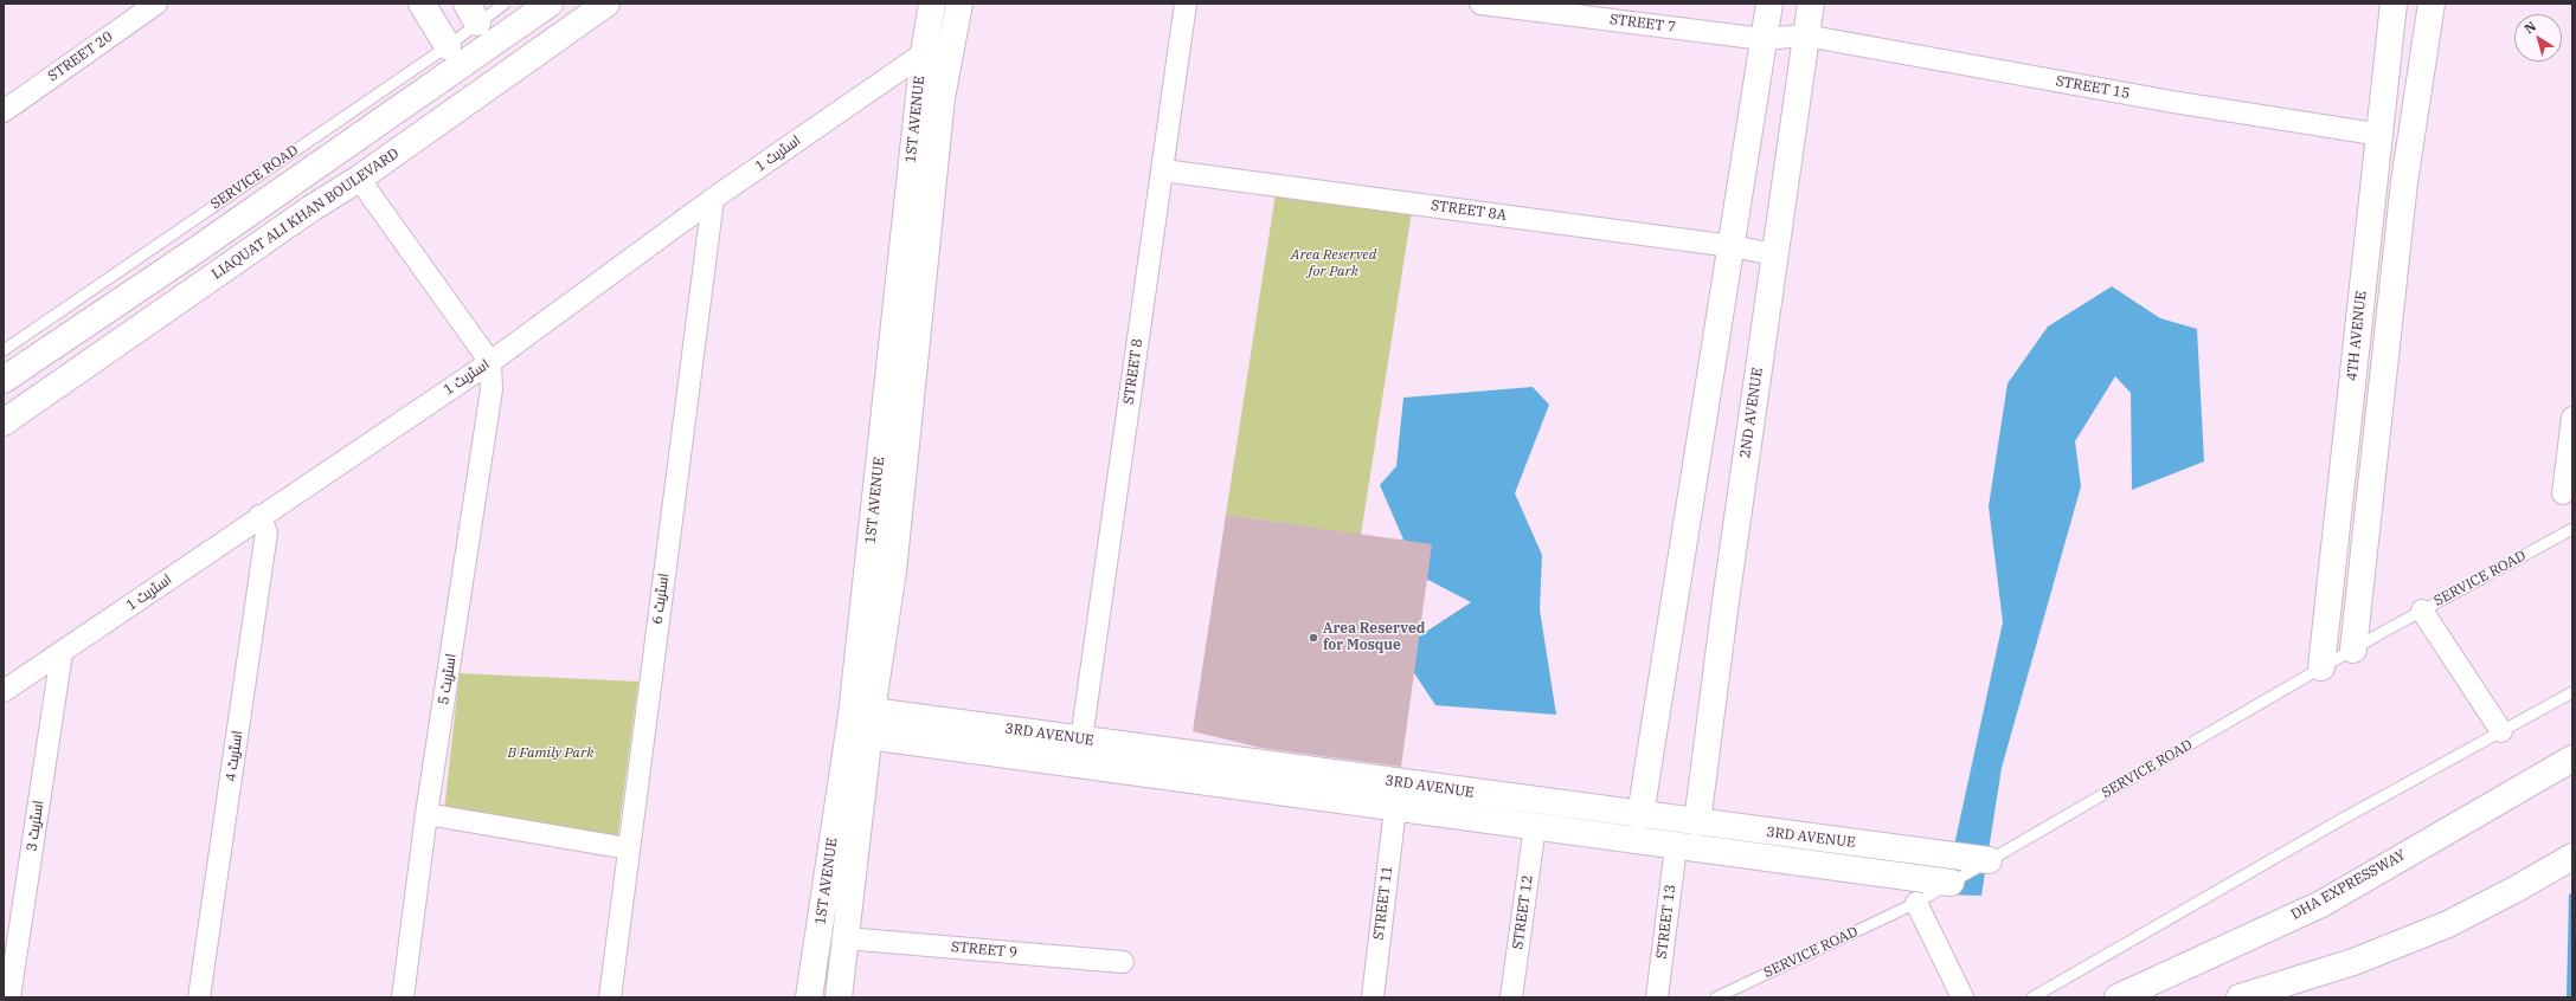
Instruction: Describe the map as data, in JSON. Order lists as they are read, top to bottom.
{
  "streets": {
    "main road": [
      "1ST AVENUE",
      "LIAQUAT ALI KHAN BOULEVARD",
      "4TH AVENUE",
      "2ND AVENUE",
      "3RD AVENUE",
      "DHA EXPRESSWAY"
    ],
    "street": [
      "STREET 7",
      "STREET 20",
      "STREET 15",
      "اسٹریٹ 1",
      "STREET 8A",
      "STREET 8",
      "اسٹریٹ 6",
      "اسٹریٹ 5",
      "اسٹریٹ 4",
      "اسٹریٹ 3",
      "STREET 11",
      "STREET 12",
      "STREET 13",
      "STREET 9"
    ],
    "lane": ["SERVICE ROAD"]
  },
  "crossings": [
    ["STREET 7", "STREET 15"],
    ["STREET 7", "2ND AVENUE"],
    ["STREET 15", "4TH AVENUE"],
    ["STREET 15", "2ND AVENUE"],
    ["1ST AVENUE", "اسٹریٹ 1"],
    ["اسٹریٹ 1", "اسٹریٹ 6"],
    ["اسٹریٹ 1", "اسٹریٹ 5"],
    ["اسٹریٹ 1", "اسٹریٹ 4"],
    ["اسٹریٹ 1", "اسٹریٹ 3"],
    ["SERVICE ROAD", "4TH AVENUE"],
    ["SERVICE ROAD", "3RD AVENUE"],
    ["STREET 8A", "STREET 8"],
    ["STREET 8A", "2ND AVENUE"],
    ["STREET 8", "3RD AVENUE"],
    ["2ND AVENUE", "3RD AVENUE"],
    ["3RD AVENUE", "STREET 11"],
    ["3RD AVENUE", "STREET 12"],
    ["3RD AVENUE", "STREET 13"]
  ],
  "parks": ["Area Reserved for Park", "B Family Park"],
  "places": ["Area Reserved for Mosque"],
  "north": "top left"
}
